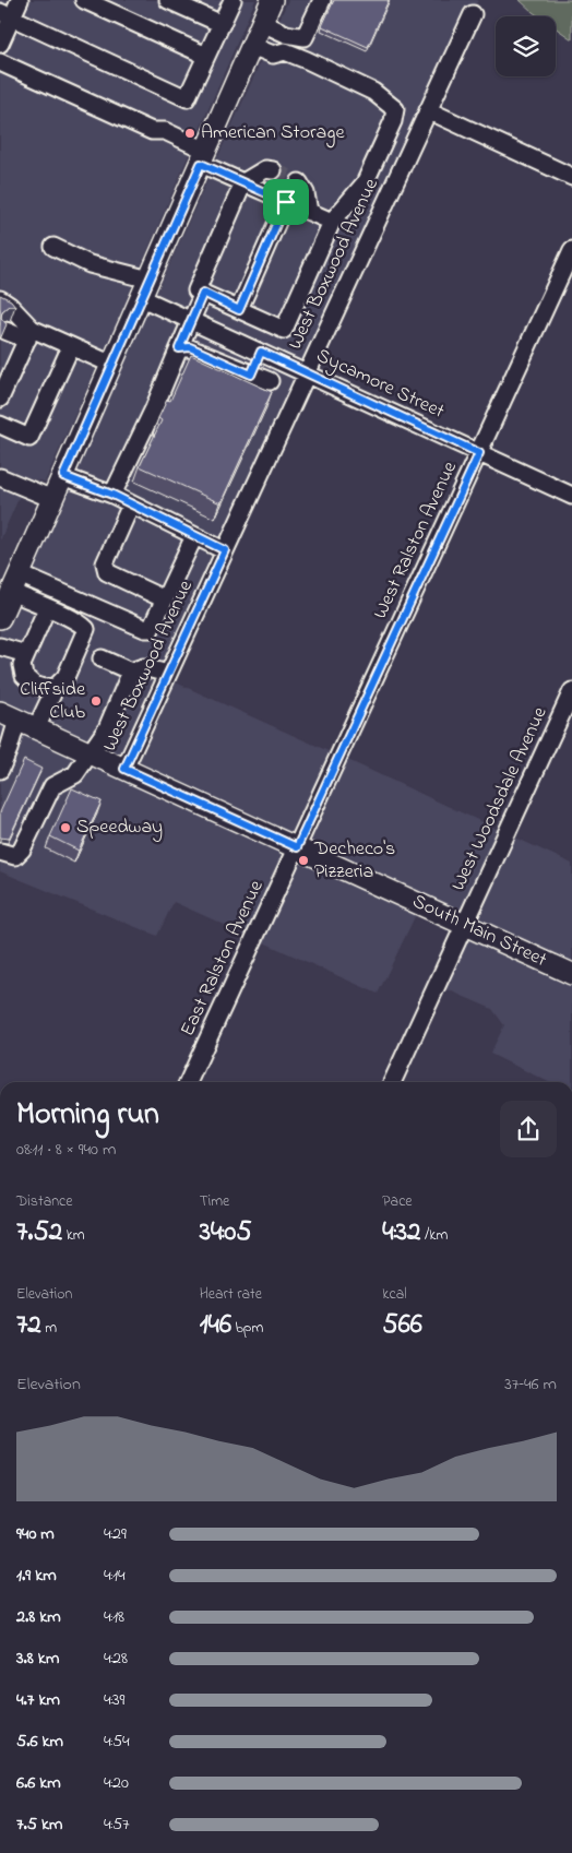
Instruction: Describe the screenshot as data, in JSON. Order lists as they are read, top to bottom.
{
  "streets": {
    "main road": ["South Main Street"],
    "street": [
      "West Boxwood Avenue",
      "Sycamore Street",
      "West Ralston Avenue",
      "West Woodsdale Avenue",
      "East Ralston Avenue"
    ]
  },
  "crossings": [
    ["West Boxwood Avenue", "Sycamore Street"],
    ["West Boxwood Avenue", "South Main Street"],
    ["Sycamore Street", "West Ralston Avenue"],
    ["West Ralston Avenue", "South Main Street"],
    ["West Ralston Avenue", "East Ralston Avenue"],
    ["West Woodsdale Avenue", "South Main Street"],
    ["South Main Street", "East Ralston Avenue"]
  ],
  "places": [
    "American Storage",
    "Cliffside Club",
    "Speedway",
    "Decheco's Pizzeria"
  ],
  "page": {
    "heading": ["Morning run", "08:11 · 8 × 940 m"],
    "stats": [
      ["Distance", "7.52 km"],
      ["Time", "34:05"],
      ["Pace", "4:32 /km"],
      ["Elevation", "72 m"],
      ["Heart rate", "146 bpm"],
      ["kcal", "566"]
    ],
    "chart": ["Elevation", "37–46 m"],
    "list": [
      {
        "name": "940 m",
        "note": "4:29"
      },
      {
        "name": "1.9 km",
        "note": "4:14"
      },
      {
        "name": "2.8 km",
        "note": "4:18"
      },
      {
        "name": "3.8 km",
        "note": "4:28"
      },
      {
        "name": "4.7 km",
        "note": "4:39"
      },
      {
        "name": "5.6 km",
        "note": "4:54"
      },
      {
        "name": "6.6 km",
        "note": "4:20"
      },
      {
        "name": "7.5 km",
        "note": "4:57"
      }
    ]
  }
}
